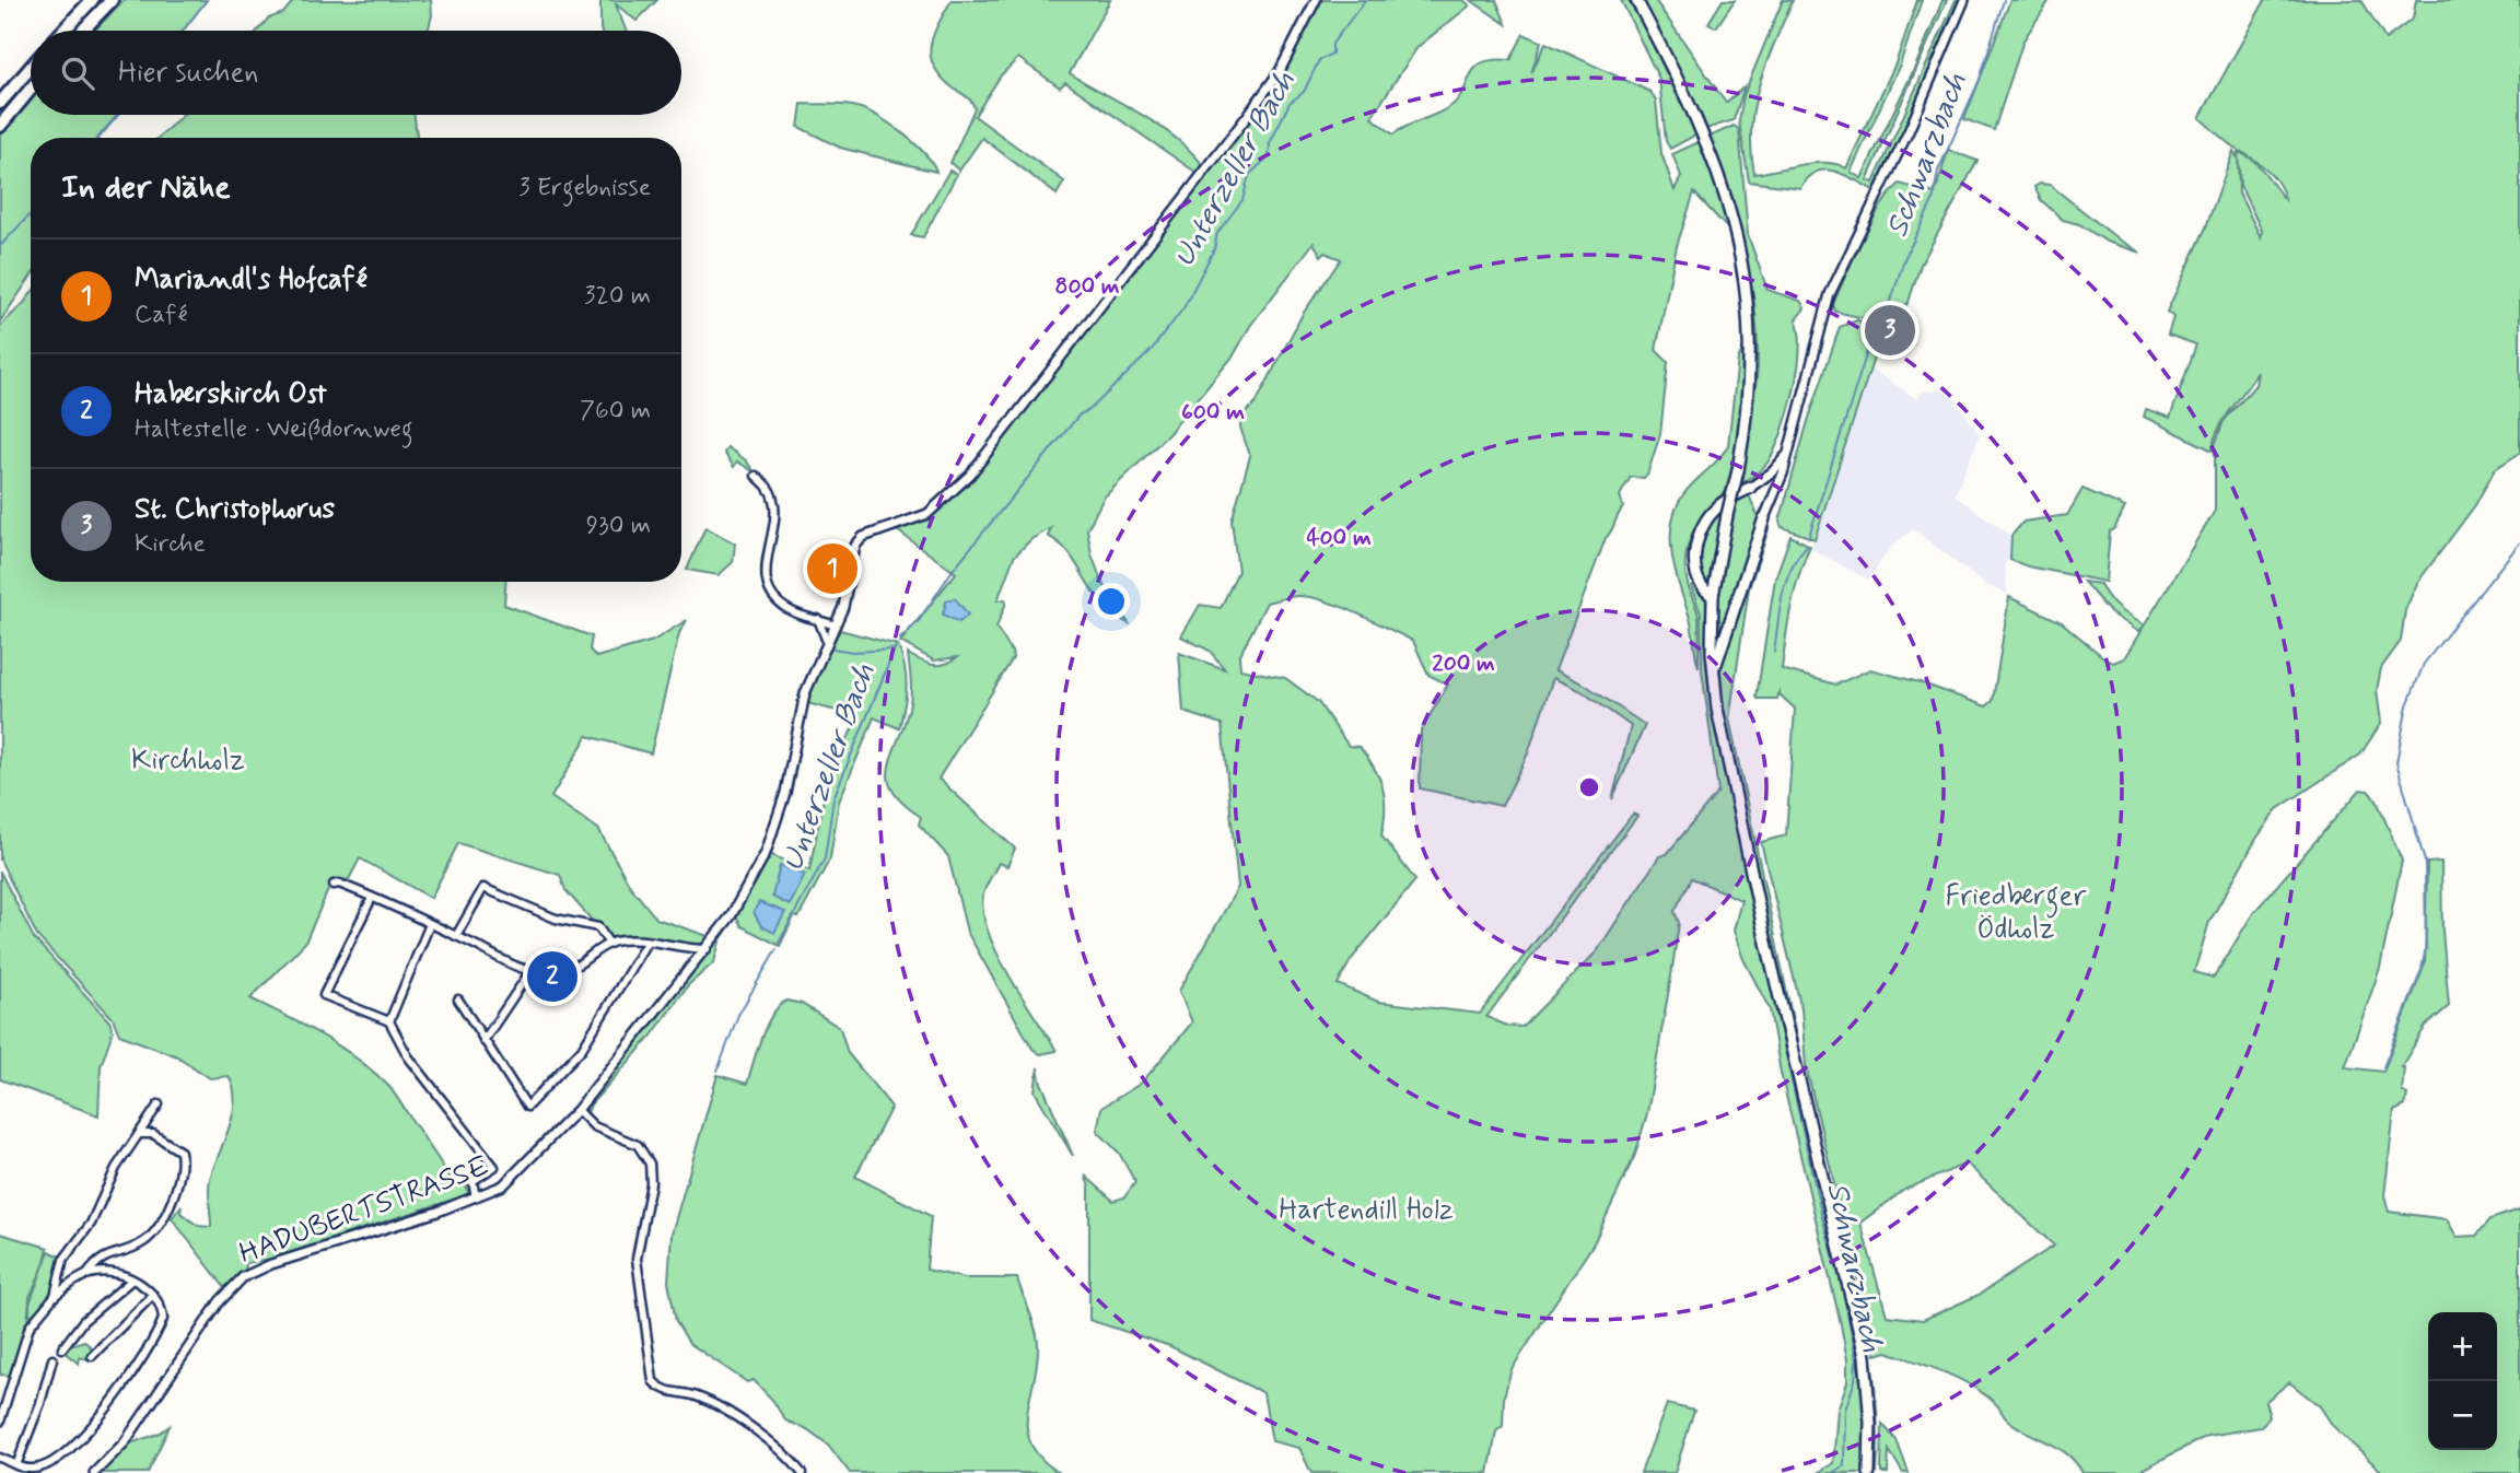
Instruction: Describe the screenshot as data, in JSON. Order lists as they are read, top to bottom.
{
  "streets": {
    "street": ["HADUBERTSTRASSE"]
  },
  "water": ["Schwarzbach", "Unterzeller Bach"],
  "parks": ["Kirchholz", "Friedberger Ödholz", "Hartendill Holz"],
  "page": {
    "search": "Hier suchen",
    "heading": ["In der Nähe", "3 Ergebnisse"],
    "list": [
      {
        "mark": "1",
        "name": "Mariandl's Hofcafé",
        "note": "Café",
        "value": "320 m"
      },
      {
        "mark": "2",
        "name": "Haberskirch Ost",
        "note": "Haltestelle · Weißdornweg",
        "value": "760 m"
      },
      {
        "mark": "3",
        "name": "St. Christophorus",
        "note": "Kirche",
        "value": "930 m"
      }
    ],
    "pins": ["3", "1", "2"],
    "map_buttons": ["+", "−"]
  },
  "rings": [
    "800 m",
    "600 m",
    "400 m",
    "200 m"
  ]
}
